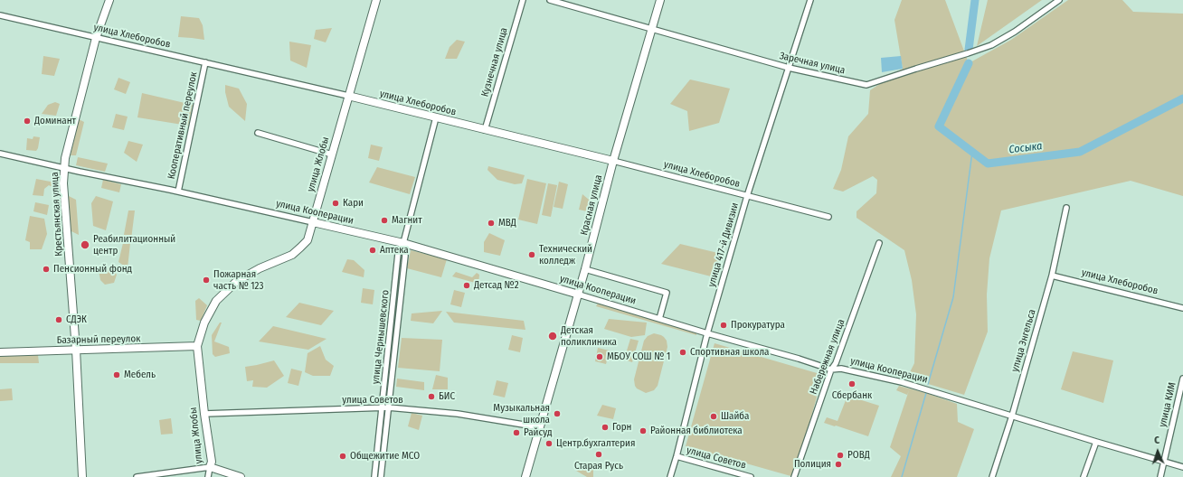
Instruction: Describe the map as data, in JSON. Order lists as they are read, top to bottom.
{
  "streets": {
    "street": [
      "улица Хлеборобов",
      "Кузнечная улица",
      "Заречная улица",
      "Кооперативный переулок",
      "улица Жлобы",
      "Красная улица",
      "улица Кооперации",
      "Крестьянская улица",
      "улица 417-й Дивизии",
      "улица Чернышевского",
      "Базарный переулок",
      "улица Энгельса",
      "Набережная улица",
      "улица Советов",
      "улица КИМ"
    ]
  },
  "crossings": [
    ["улица Хлеборобов", "Кузнечная улица"],
    ["улица Хлеборобов", "Кооперативный переулок"],
    ["улица Хлеборобов", "улица Жлобы"],
    ["улица Хлеборобов", "Красная улица"],
    ["улица Хлеборобов", "Крестьянская улица"],
    ["улица Хлеборобов", "улица 417-й Дивизии"],
    ["улица Хлеборобов", "улица Чернышевского"],
    ["улица Хлеборобов", "улица Энгельса"],
    ["Заречная улица", "Красная улица"],
    ["Заречная улица", "улица 417-й Дивизии"],
    ["Кооперативный переулок", "улица Кооперации"],
    ["улица Жлобы", "улица Кооперации"],
    ["улица Жлобы", "Базарный переулок"],
    ["улица Жлобы", "улица Советов"],
    ["Красная улица", "улица Кооперации"],
    ["Красная улица", "улица Советов"],
    ["улица Кооперации", "Крестьянская улица"],
    ["улица Кооперации", "улица 417-й Дивизии"],
    ["улица Кооперации", "улица Чернышевского"],
    ["улица Кооперации", "улица Энгельса"],
    ["улица Кооперации", "Набережная улица"],
    ["улица Кооперации", "улица КИМ"],
    ["Крестьянская улица", "Базарный переулок"],
    ["улица 417-й Дивизии", "улица Советов"],
    ["улица Чернышевского", "улица Советов"]
  ],
  "water": ["Сосыка"],
  "places": [
    "Доминант",
    "Кари",
    "Магнит",
    "МВД",
    "Реабилитационный центр",
    "Аптека",
    "Технический колледж",
    "Пенсионный фонд",
    "Пожарная часть № 123",
    "Детсад №2",
    "СДЭК",
    "Прокуратура",
    "Детская поликлиника",
    "Спортивная школа",
    "МБОУ СОШ № 1",
    "Мебель",
    "Сбербанк",
    "БИС",
    "Музыкальная школа",
    "Шайба",
    "Горн",
    "Районная библиотека",
    "Райсуд",
    "Центр.бухгалтерия",
    "Старая Русь",
    "РОВД",
    "Общежитие МСО",
    "Полиция"
  ],
  "north": "top"
}
